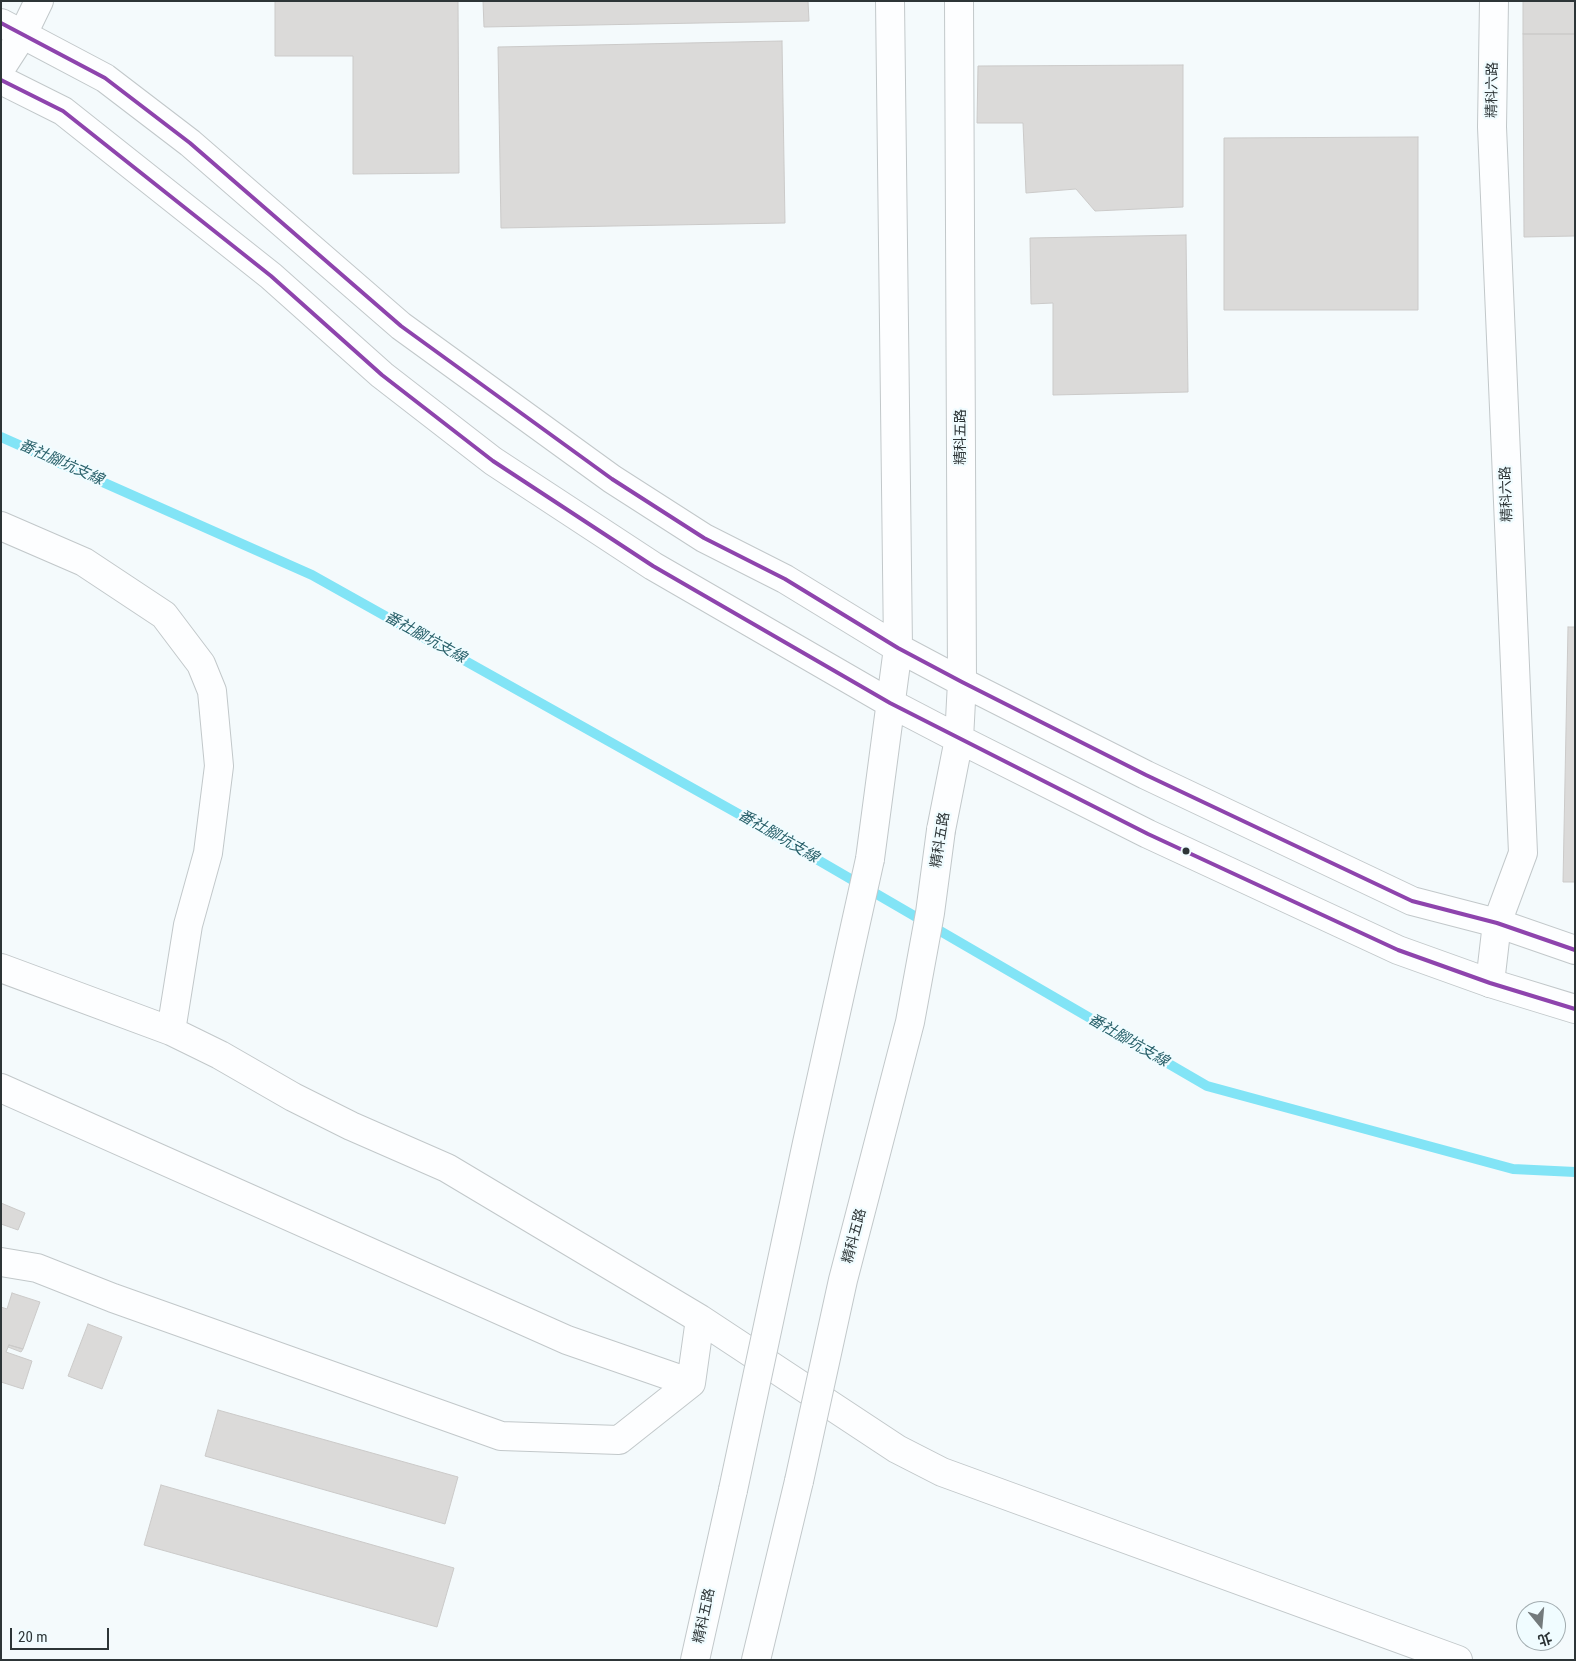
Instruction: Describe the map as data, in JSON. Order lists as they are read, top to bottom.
{
  "streets": {
    "street": ["精科六路", "精科五路"]
  },
  "water": ["番社腳坑支線"],
  "scale_bar": "20 m",
  "north": "bottom"
}
